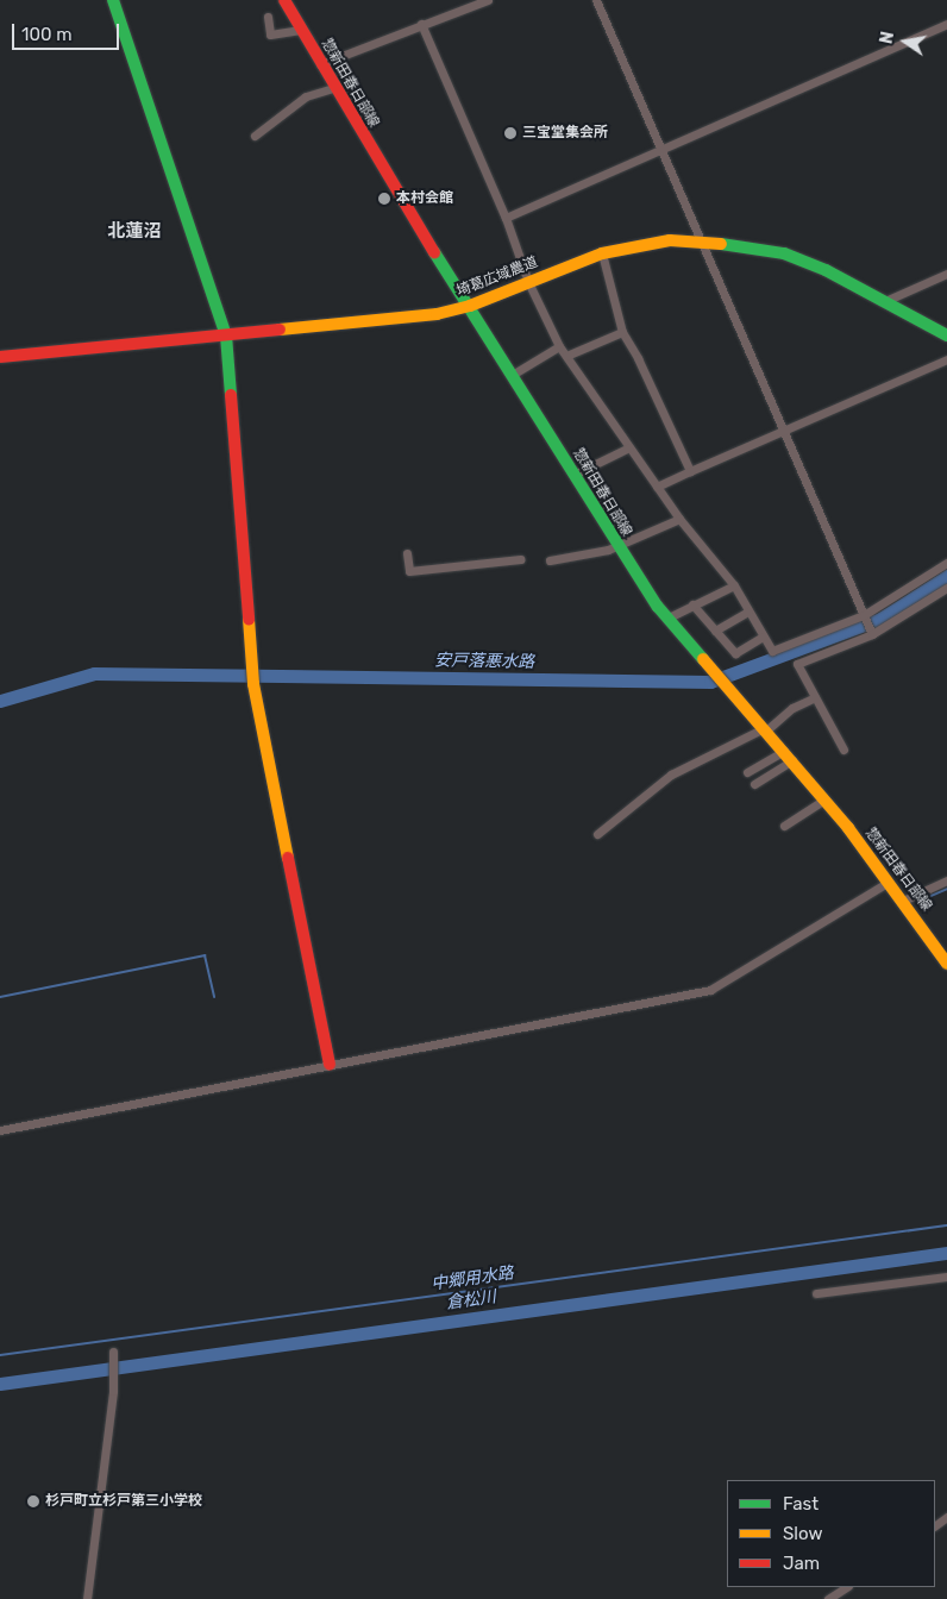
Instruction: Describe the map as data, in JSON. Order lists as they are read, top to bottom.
{
  "streets": {
    "street": ["惣新田春日部線", "埼葛広域農道"]
  },
  "crossings": [
    ["惣新田春日部線", "埼葛広域農道"]
  ],
  "districts": ["北蓮沼"],
  "water": ["安戸落悪水路", "中郷用水路", "倉松川"],
  "places": ["三宝堂集会所", "本村会館", "杉戸町立杉戸第三小学校"],
  "legend": ["Fast", "Slow", "Jam"],
  "scale_bar": "100 m",
  "north": "left"
}
